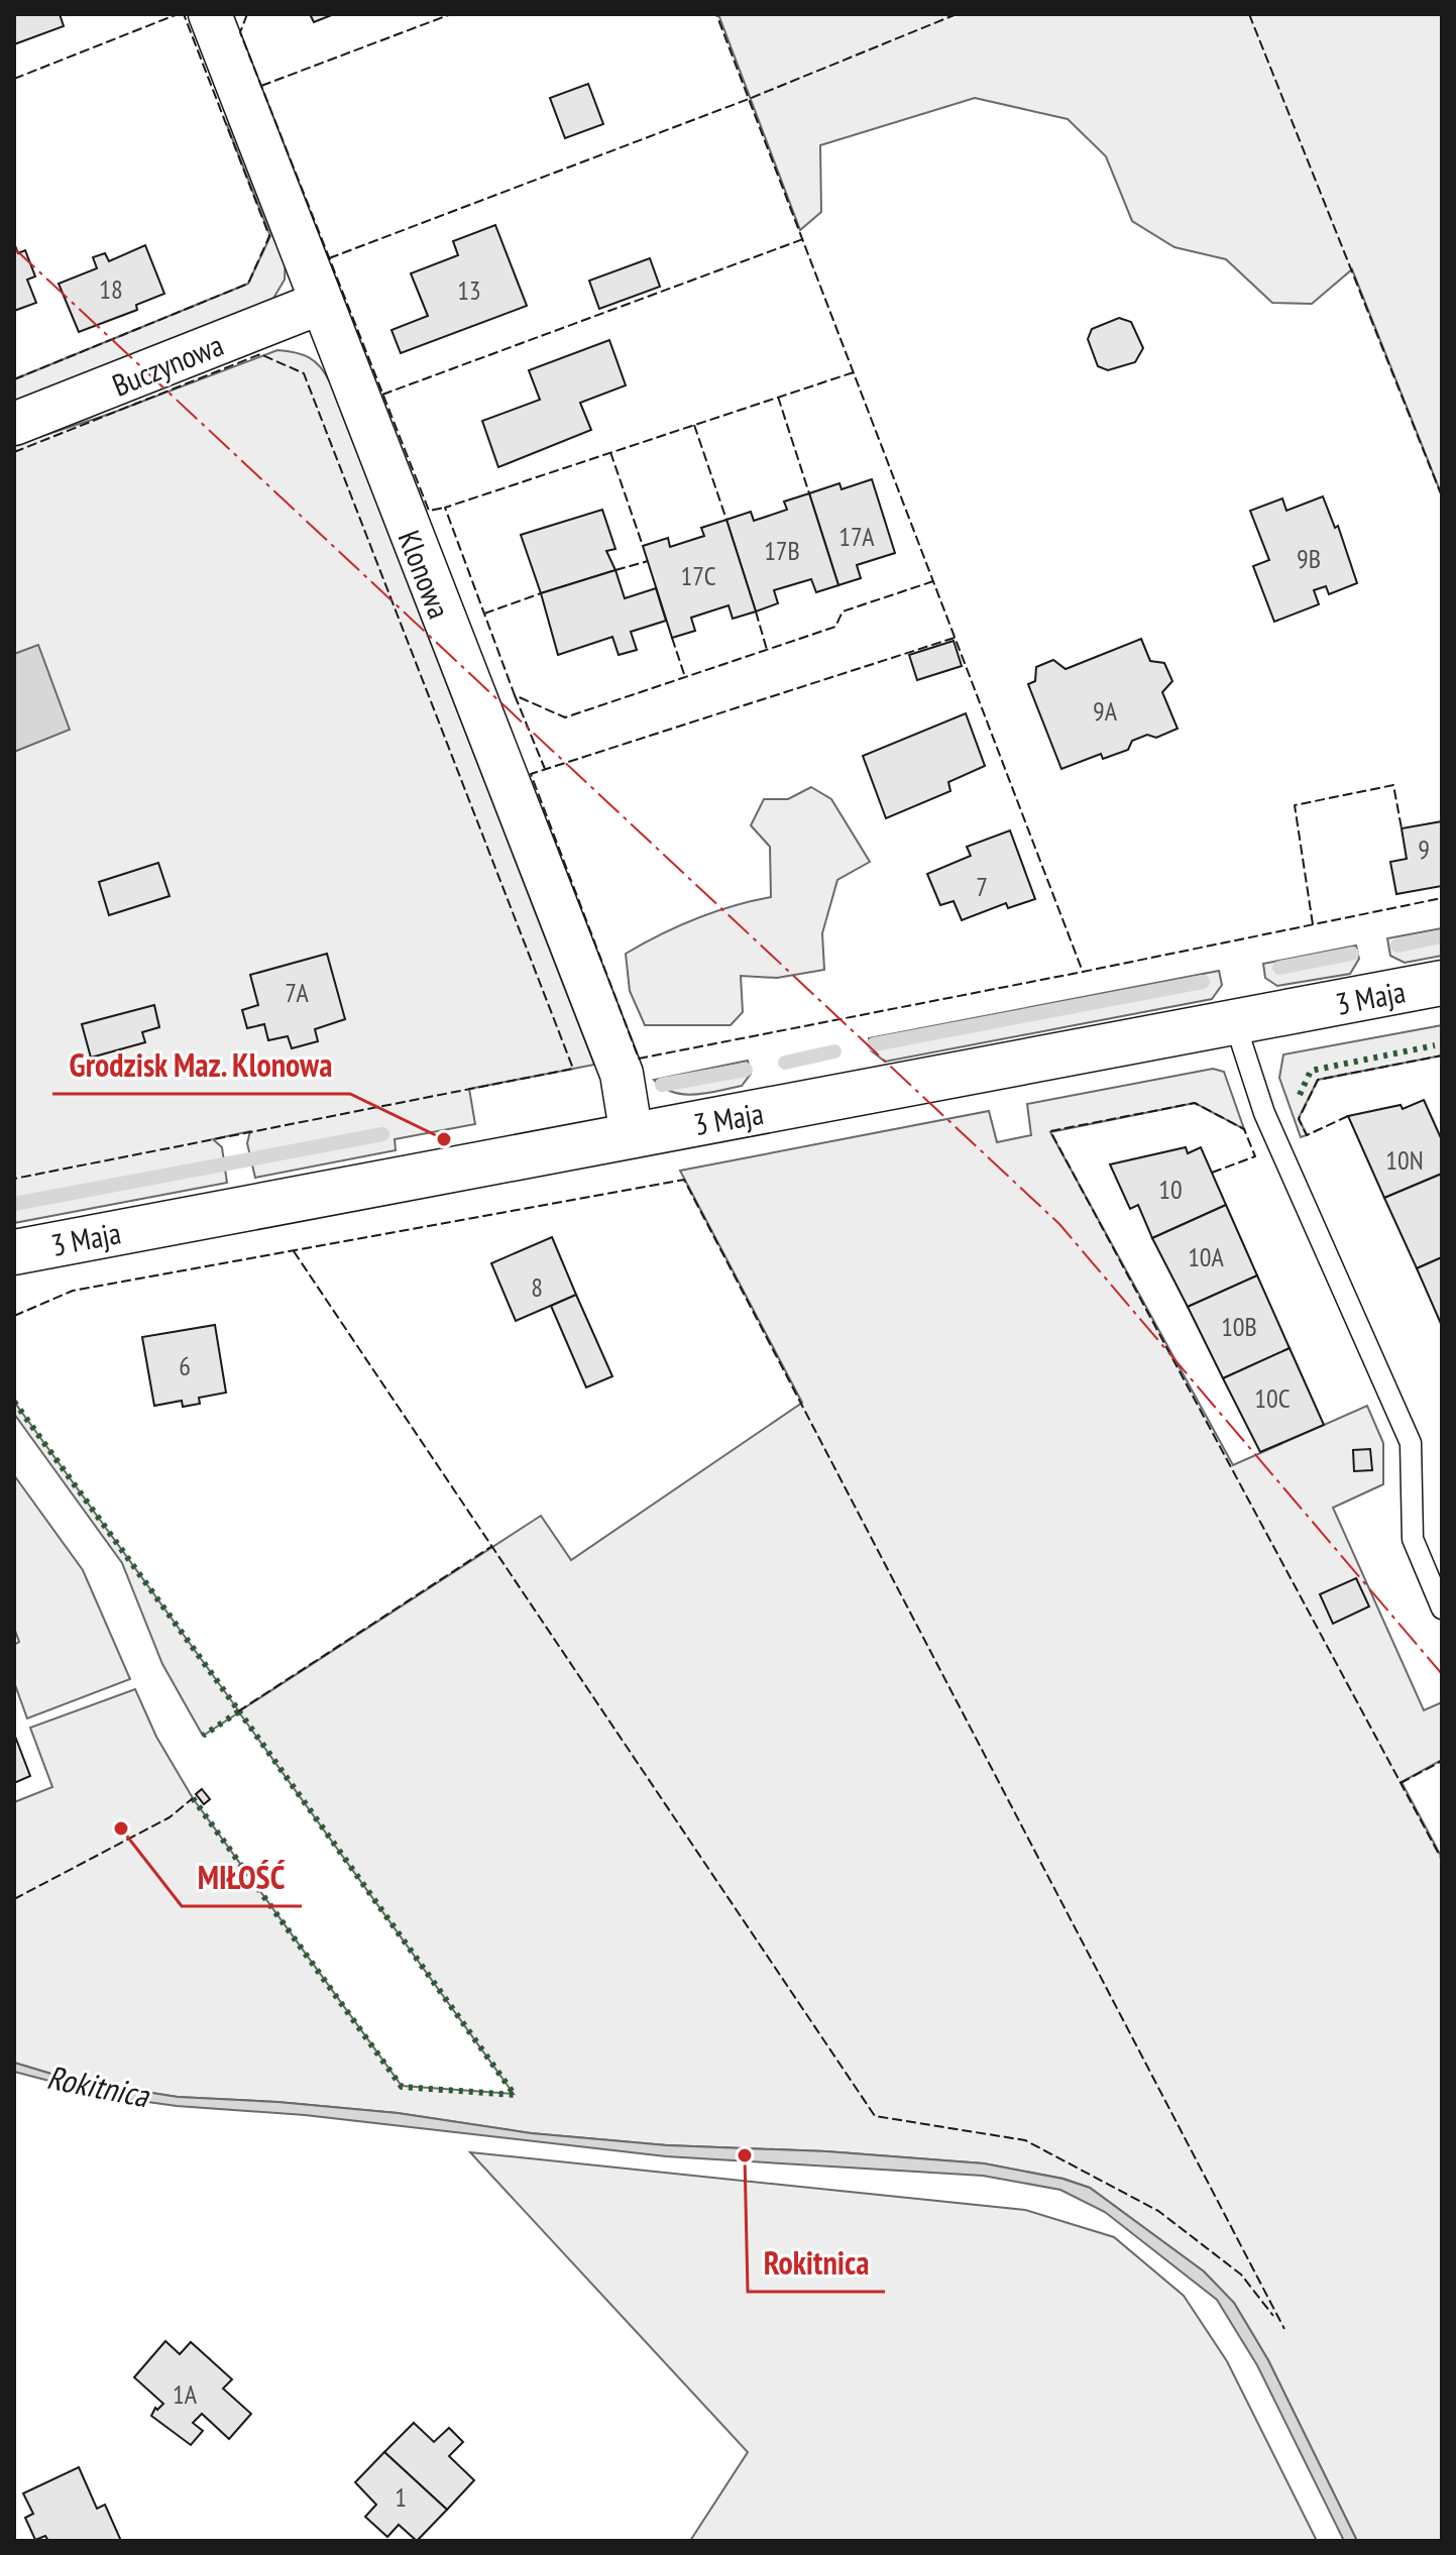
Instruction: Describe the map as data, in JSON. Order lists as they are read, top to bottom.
{
  "streets": {
    "street": ["Buczynowa", "Klonowa", "3 Maja"]
  },
  "crossings": [
    ["Buczynowa", "Klonowa"],
    ["Klonowa", "3 Maja"]
  ],
  "water": ["Rokitnica"],
  "places": ["Grodzisk Maz. Klonowa", "MIŁOŚĆ", "Rokitnica"],
  "house_numbers": [
    "18",
    "13",
    "17A",
    "17B",
    "9B",
    "17C",
    "9A",
    "9",
    "7",
    "7A",
    "10N",
    "10",
    "10A",
    "8",
    "10B",
    "6",
    "10C",
    "1A",
    "1"
  ]
}
